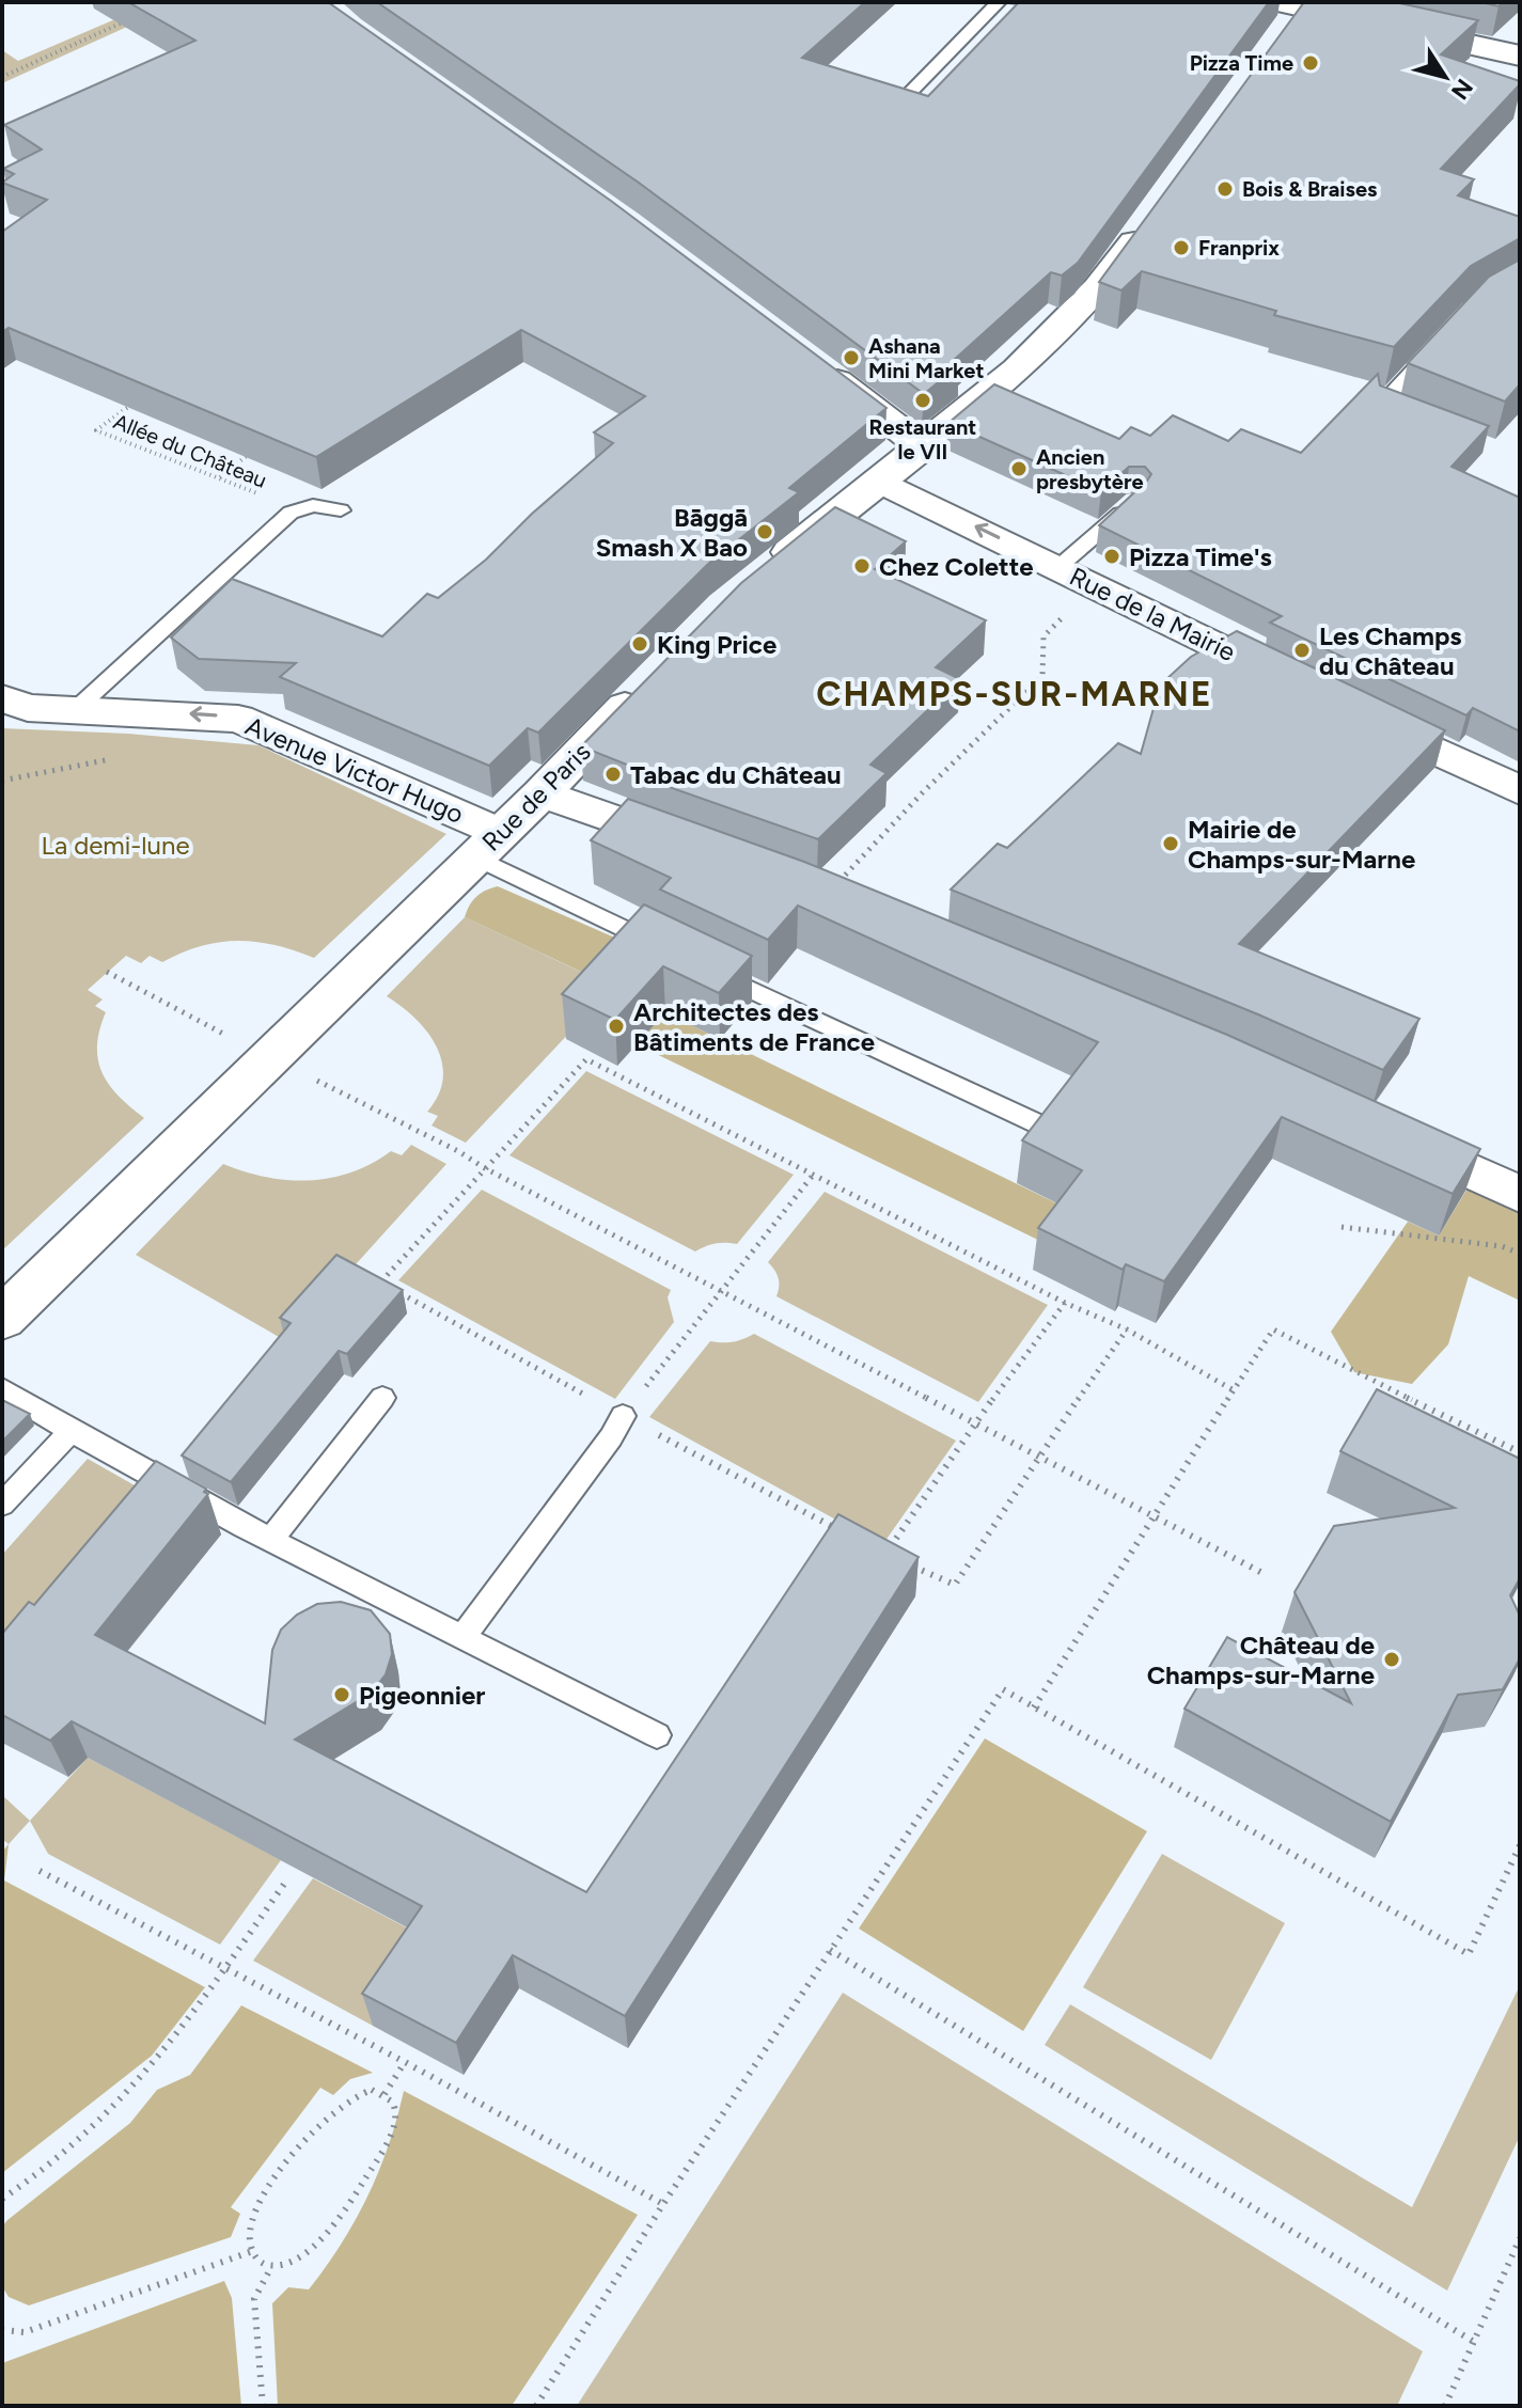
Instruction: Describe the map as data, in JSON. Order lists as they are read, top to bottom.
{
  "streets": {
    "main road": ["Rue de Paris"],
    "street": ["Rue de la Mairie", "Avenue Victor Hugo"],
    "path": ["Allée du Château"]
  },
  "crossings": [
    ["Avenue Victor Hugo", "Rue de Paris"]
  ],
  "one_way": ["Rue de la Mairie", "Avenue Victor Hugo"],
  "districts": ["CHAMPS-SUR-MARNE"],
  "parks": ["La demi-lune"],
  "places": [
    "Pizza Time",
    "Bois & Braises",
    "Franprix",
    "Ashana Mini Market",
    "Restaurant le VII",
    "Ancien presbytère",
    "Bāggā Smash X Bao",
    "Pizza Time's",
    "Chez Colette",
    "King Price",
    "Les Champs du Château",
    "Tabac du Château",
    "Mairie de Champs-sur-Marne",
    "Architectes des Bâtiments de France",
    "Château de Champs-sur-Marne",
    "Pigeonnier"
  ],
  "north": "bottom right"
}
